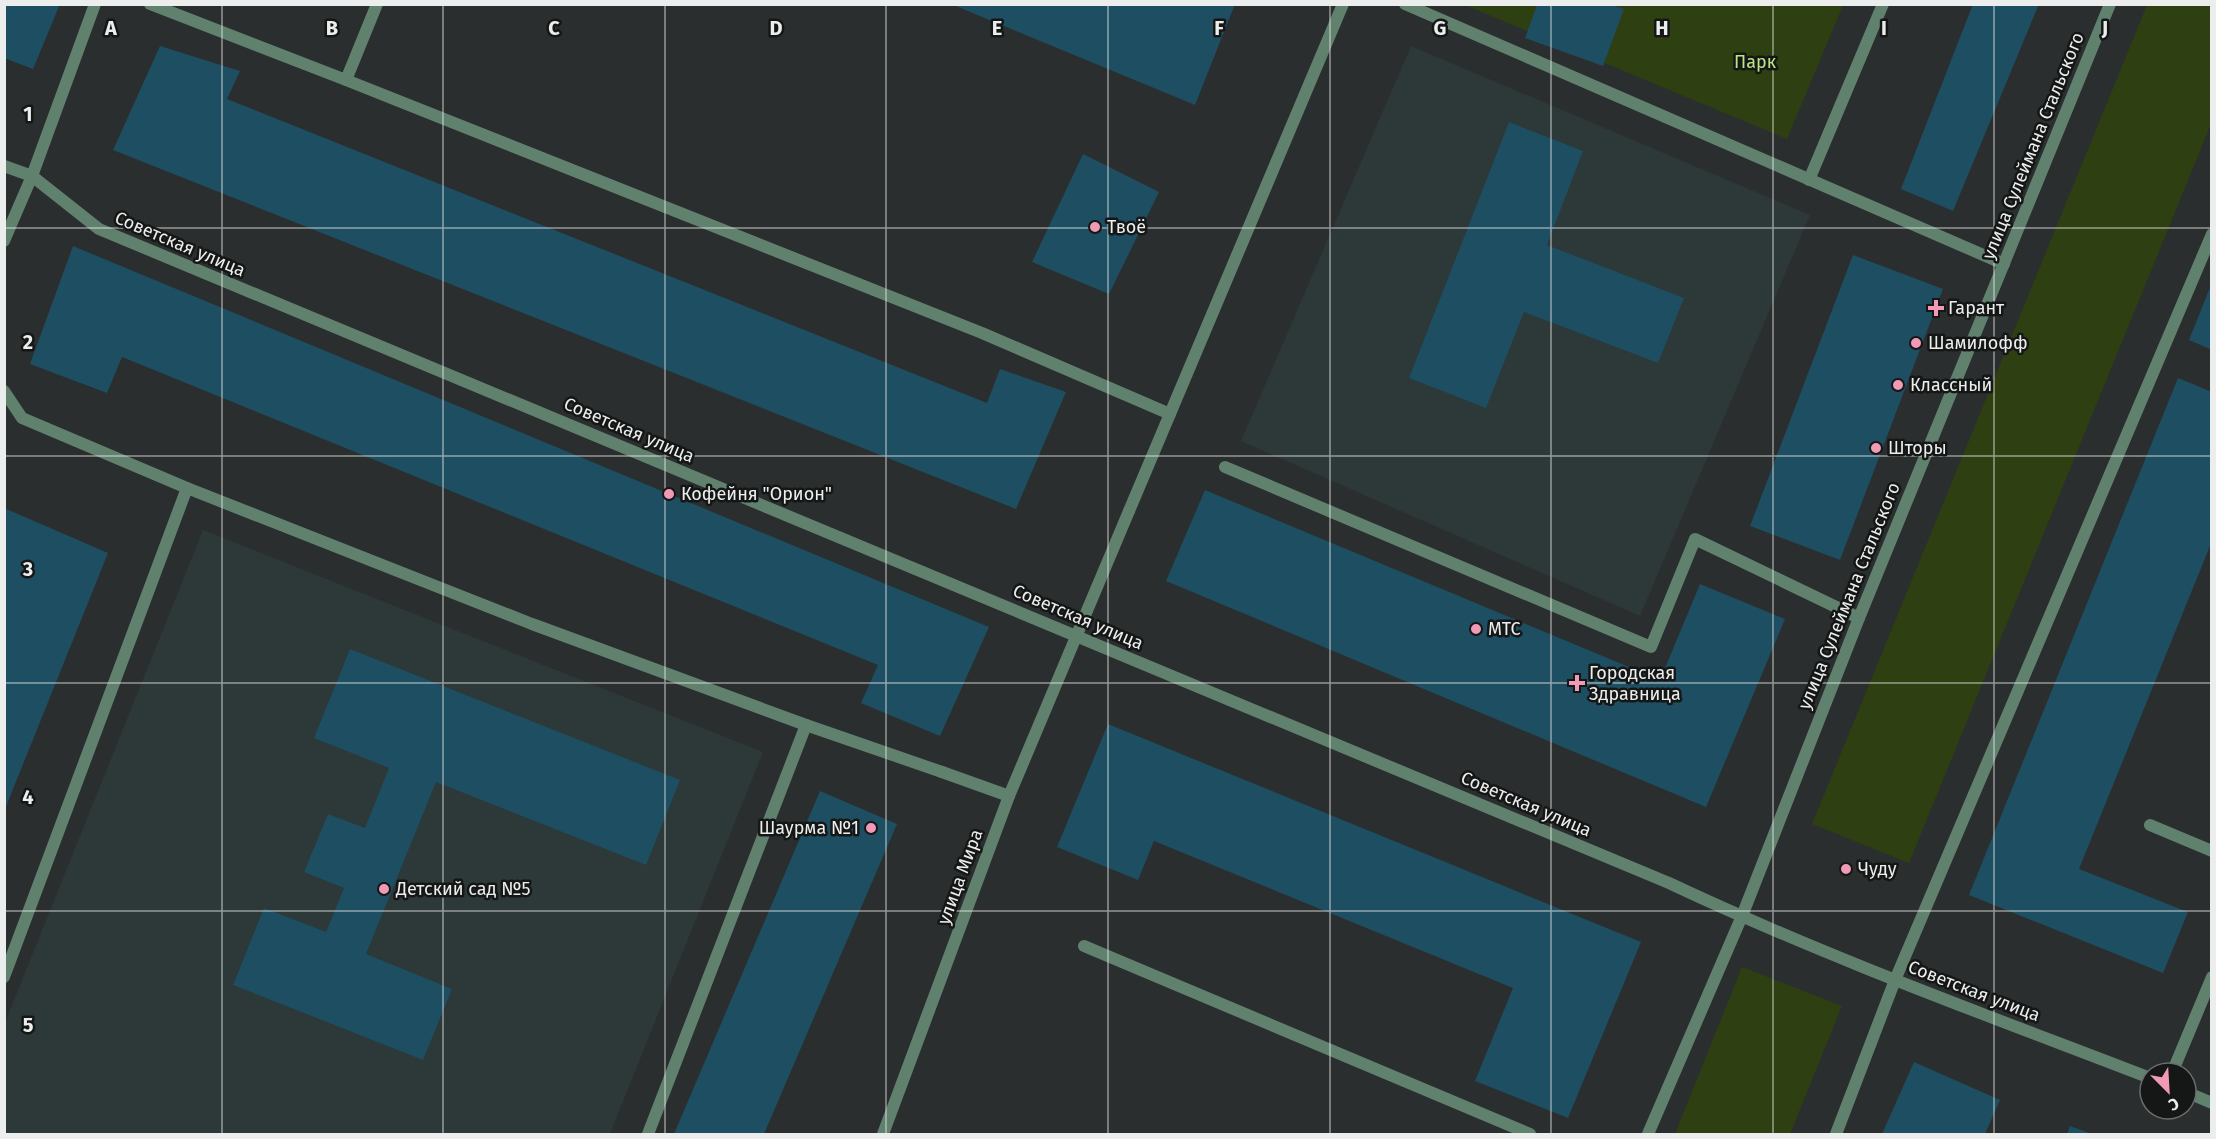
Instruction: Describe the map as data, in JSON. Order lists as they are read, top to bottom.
{
  "streets": {
    "street": ["улица Сулеймана Стальского", "Советская улица", "улица Мира"]
  },
  "crossings": [
    ["улица Сулеймана Стальского", "Советская улица"],
    ["Советская улица", "улица Мира"]
  ],
  "parks": ["Парк"],
  "places": {
    "other": [
      "Твоё",
      "Шамилофф",
      "Классный",
      "Шторы",
      "Кофейня \"Орион\"",
      "МТС",
      "Шаурма №1",
      "Чуду",
      "Детский сад №5"
    ],
    "health": ["Гарант", "Городская Здравница"]
  },
  "north": "bottom right",
  "grid": {
    "columns": [
      "A",
      "B",
      "C",
      "D",
      "E",
      "F",
      "G",
      "H",
      "I",
      "J"
    ],
    "rows": [
      "1",
      "2",
      "3",
      "4",
      "5"
    ]
  }
}
